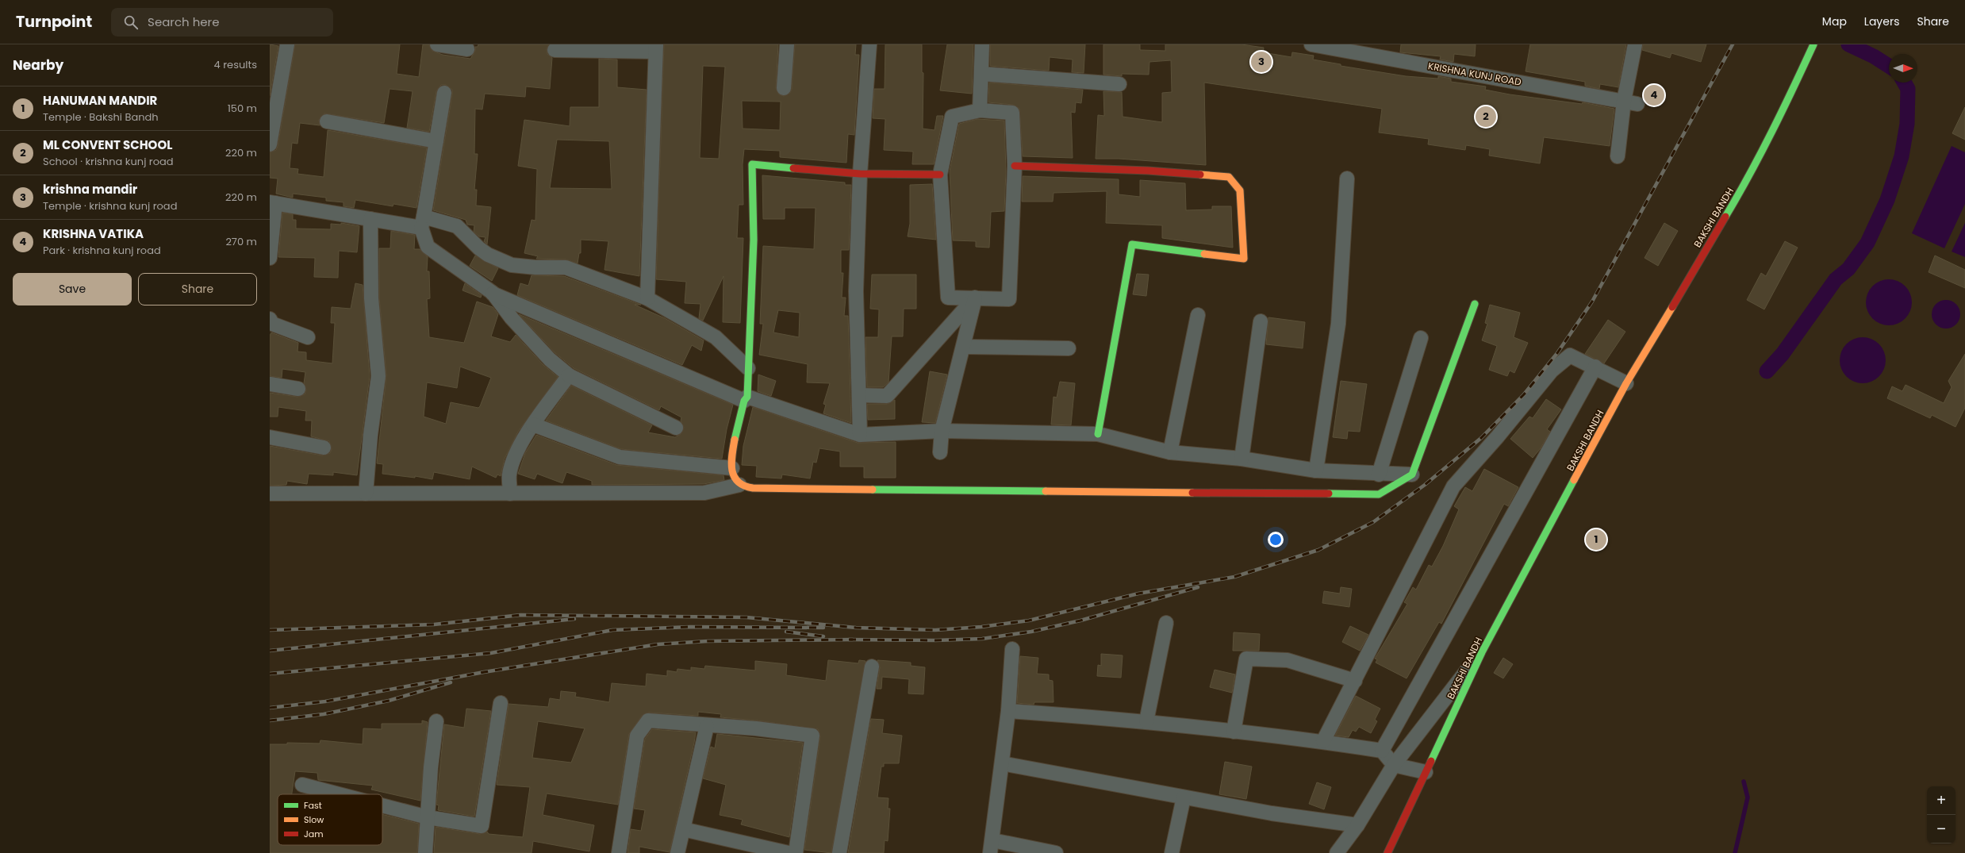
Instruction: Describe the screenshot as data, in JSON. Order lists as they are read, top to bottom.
{
  "streets": {
    "street": ["KRISHNA KUNJ ROAD", "BAKSHI BANDH"]
  },
  "legend": ["Fast", "Slow", "Jam"],
  "north": "right",
  "page": {
    "header": "Turnpoint",
    "search": "Search here",
    "nav": ["Map", "Layers", "Share"],
    "heading": ["Nearby", "4 results"],
    "pins": [
      "3",
      "4",
      "2",
      "1"
    ],
    "list": [
      {
        "mark": "1",
        "name": "HANUMAN MANDIR",
        "note": "Temple · Bakshi Bandh",
        "value": "150 m"
      },
      {
        "mark": "2",
        "name": "ML CONVENT SCHOOL",
        "note": "School · krishna kunj road",
        "value": "220 m"
      },
      {
        "mark": "3",
        "name": "krishna mandir",
        "note": "Temple · krishna kunj road",
        "value": "220 m"
      },
      {
        "mark": "4",
        "name": "KRISHNA VATIKA",
        "note": "Park · krishna kunj road",
        "value": "270 m"
      }
    ],
    "buttons": ["Save", "Share"],
    "map_buttons": ["+", "−"]
  }
}
